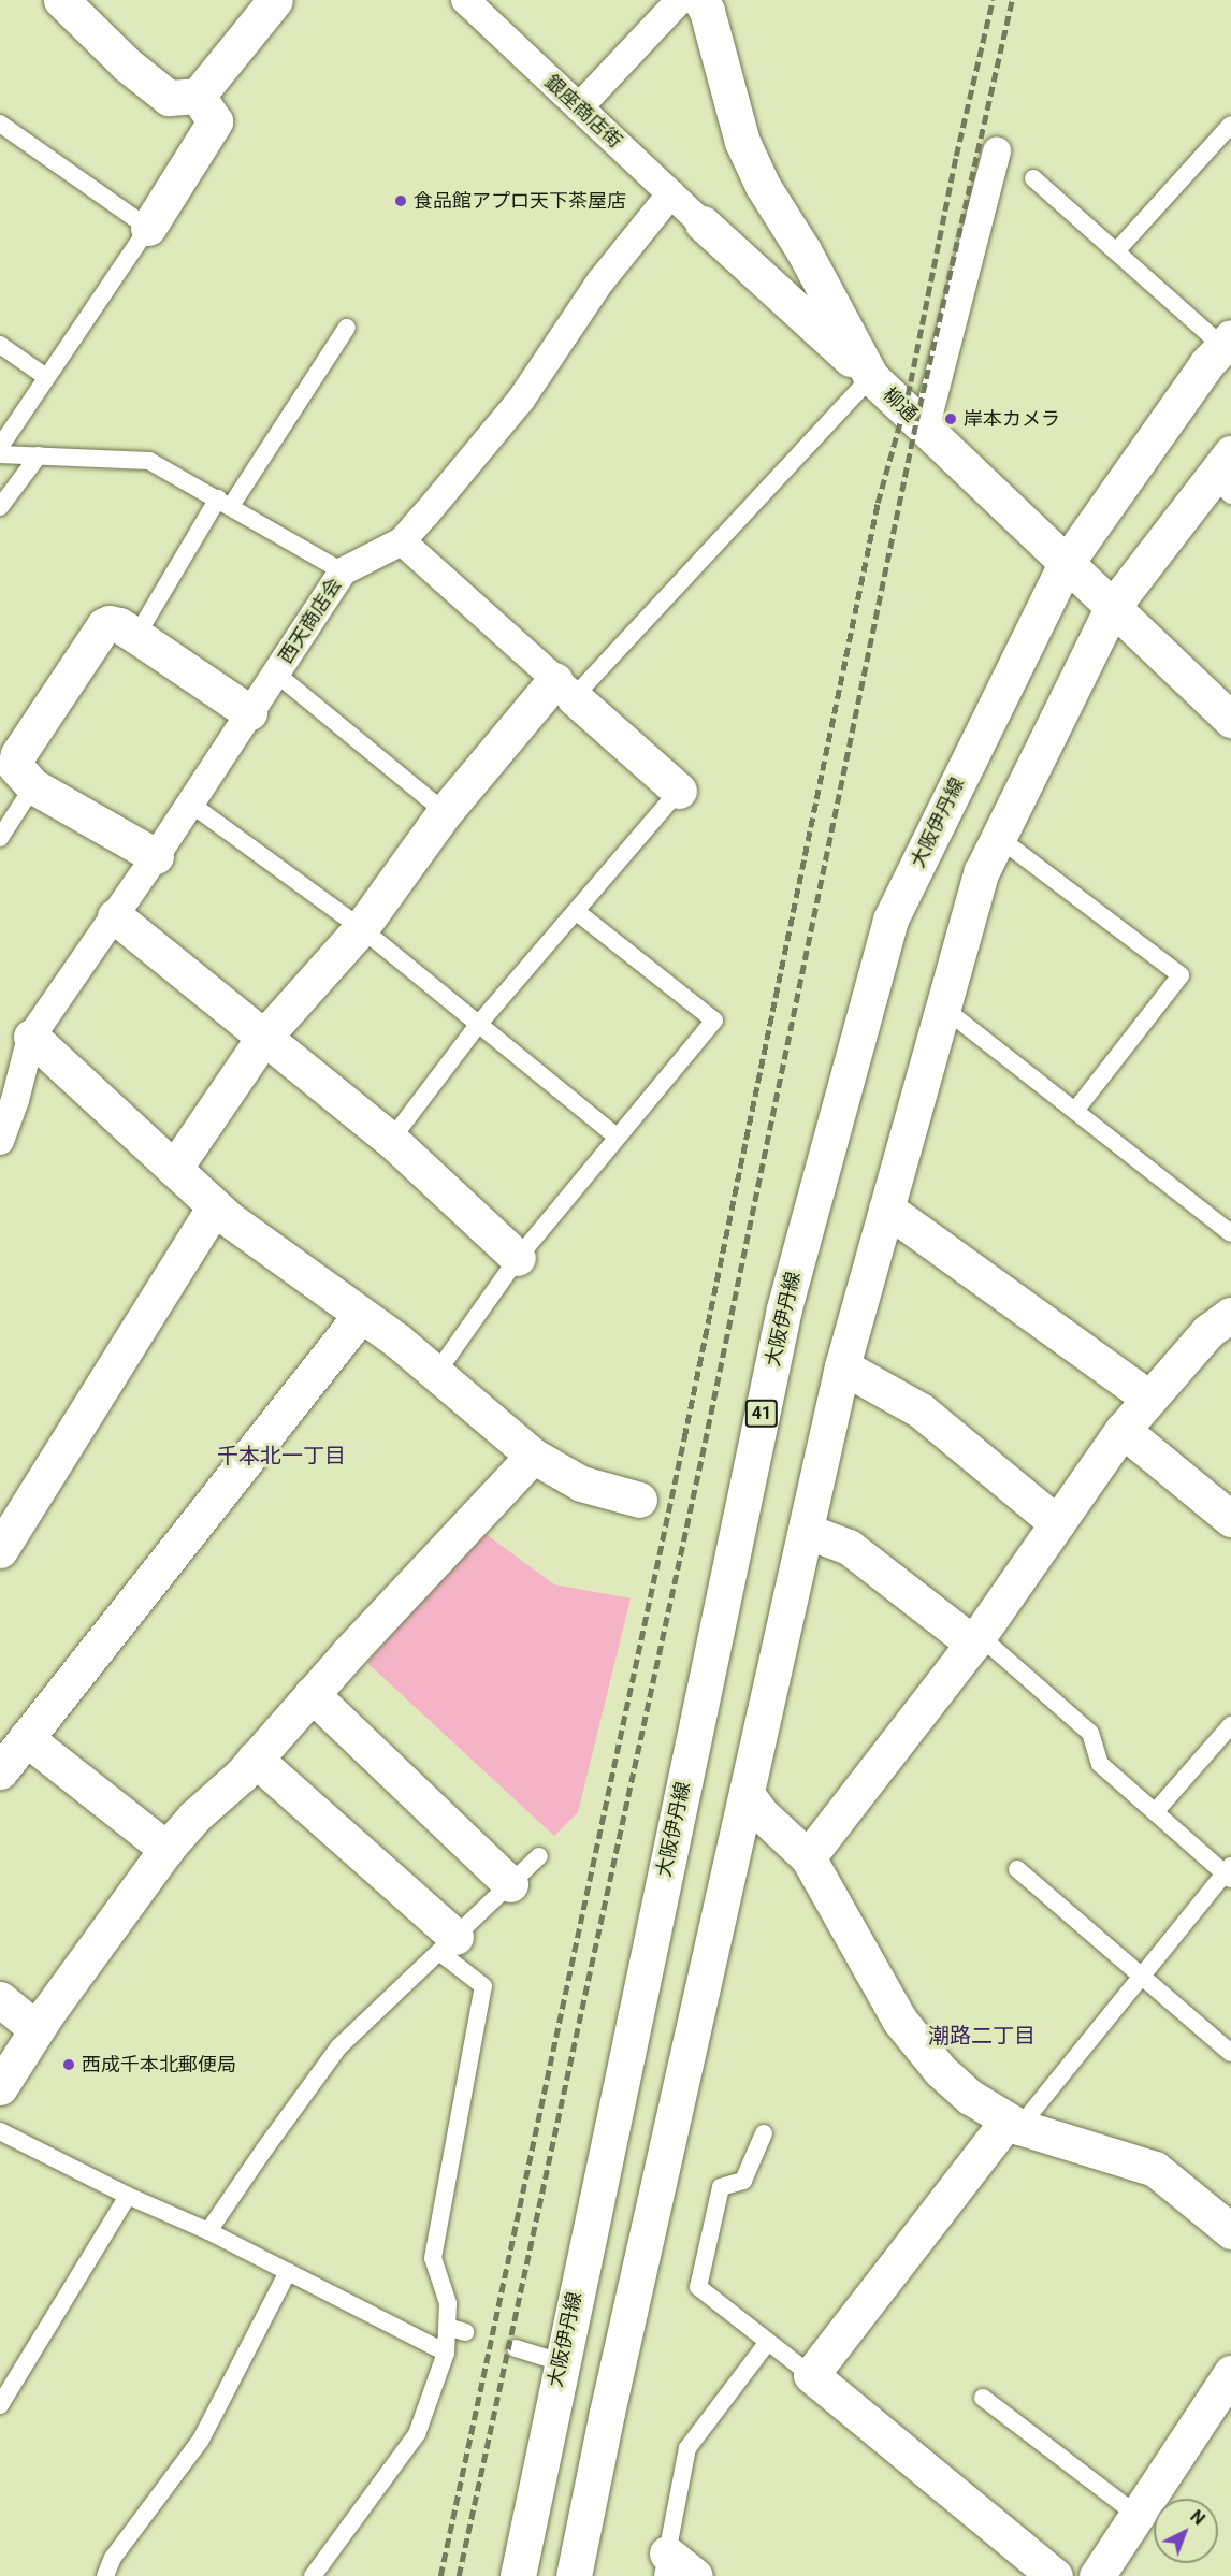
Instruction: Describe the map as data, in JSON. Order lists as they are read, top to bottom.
{
  "streets": {
    "street": [
      "銀座商店街",
      "柳通",
      "西天商店会",
      "大阪伊丹線",
      "41"
    ]
  },
  "crossings": [
    ["銀座商店街", "西天商店会"],
    ["柳通", "大阪伊丹線"]
  ],
  "districts": ["千本北一丁目", "潮路二丁目"],
  "places": ["食品館アプロ天下茶屋店", "岸本カメラ", "西成千本北郵便局"],
  "north": "top right"
}
